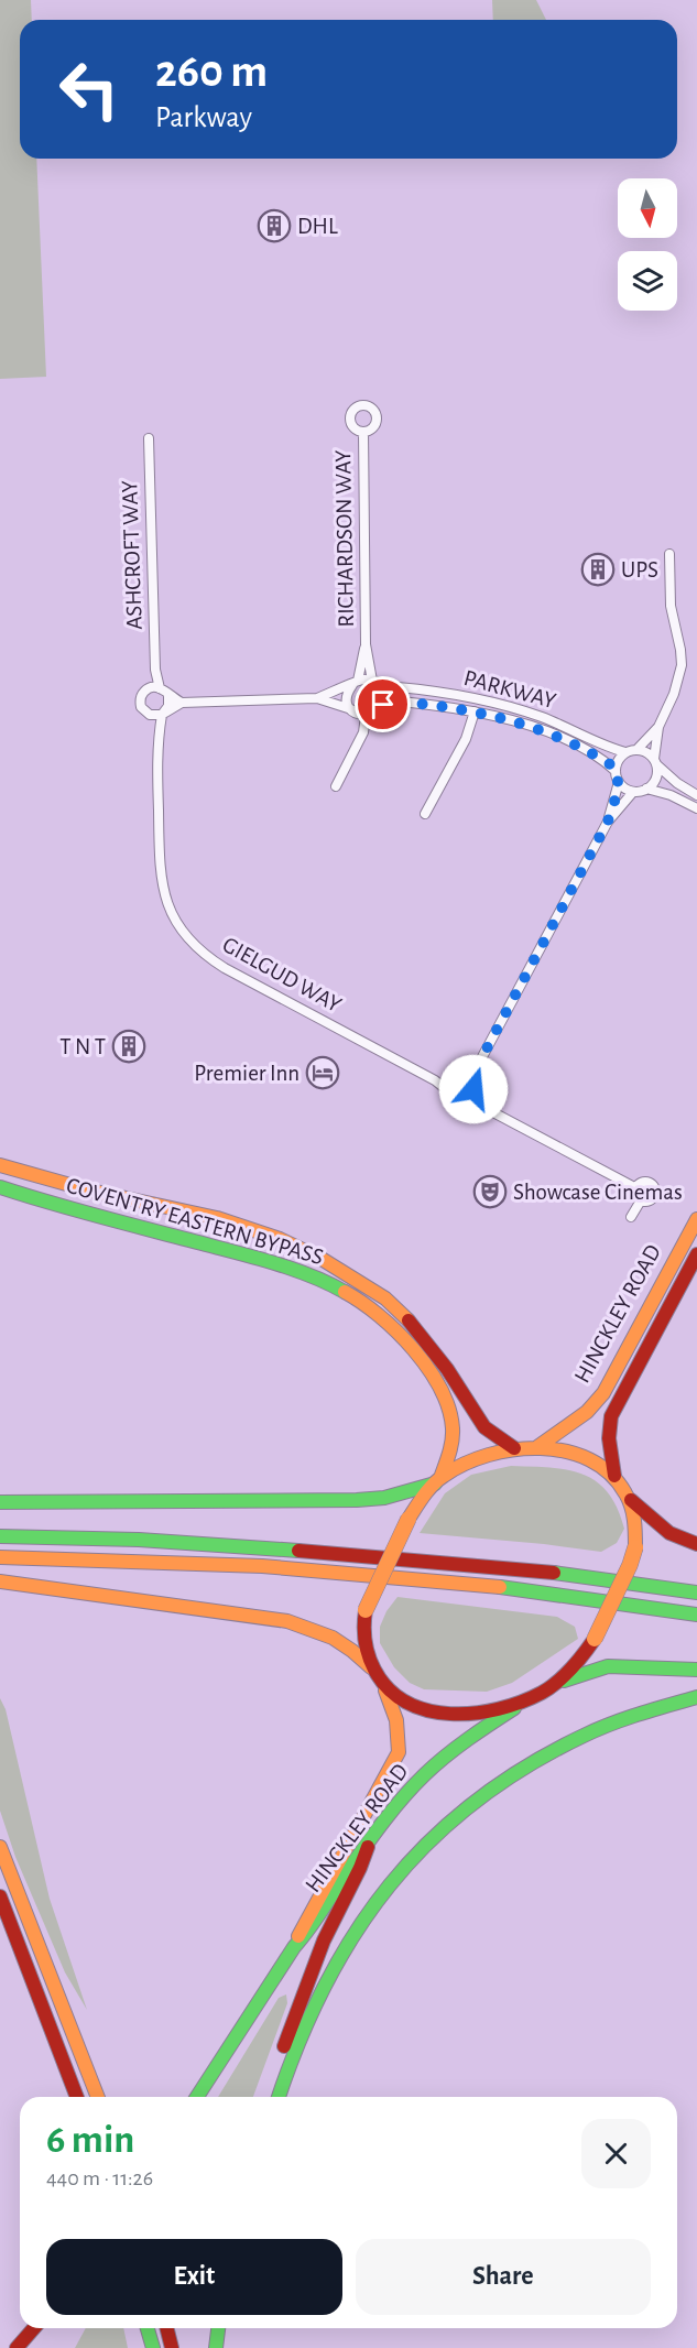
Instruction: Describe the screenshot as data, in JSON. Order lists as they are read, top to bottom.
{
  "streets": {
    "main road": ["COVENTRY EASTERN BYPASS", "HINCKLEY ROAD"],
    "street": [
      "RICHARDSON WAY",
      "ASHCROFT WAY",
      "PARKWAY",
      "GIELGUD WAY"
    ]
  },
  "crossings": [
    ["RICHARDSON WAY", "PARKWAY"],
    ["ASHCROFT WAY", "GIELGUD WAY"]
  ],
  "places": {
    "building": ["DHL", "UPS", "T N T"],
    "hotel": ["Premier Inn"],
    "theatre": ["Showcase Cinemas"]
  },
  "north": "bottom",
  "page": {
    "turn": ["260 m", "Parkway"],
    "heading": ["6 min", "440 m · 11:26"],
    "buttons": ["Exit", "Share"]
  }
}
